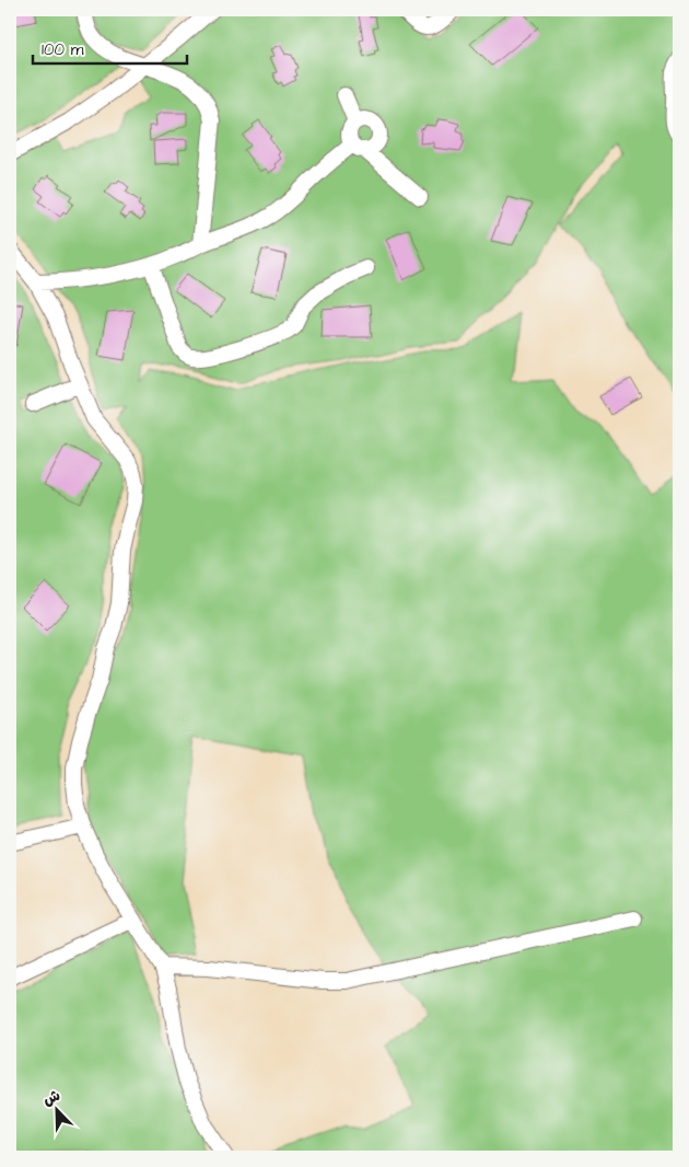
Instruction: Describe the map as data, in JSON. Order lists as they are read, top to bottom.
{
  "scale_bar": "100 m",
  "north": "top left"
}
